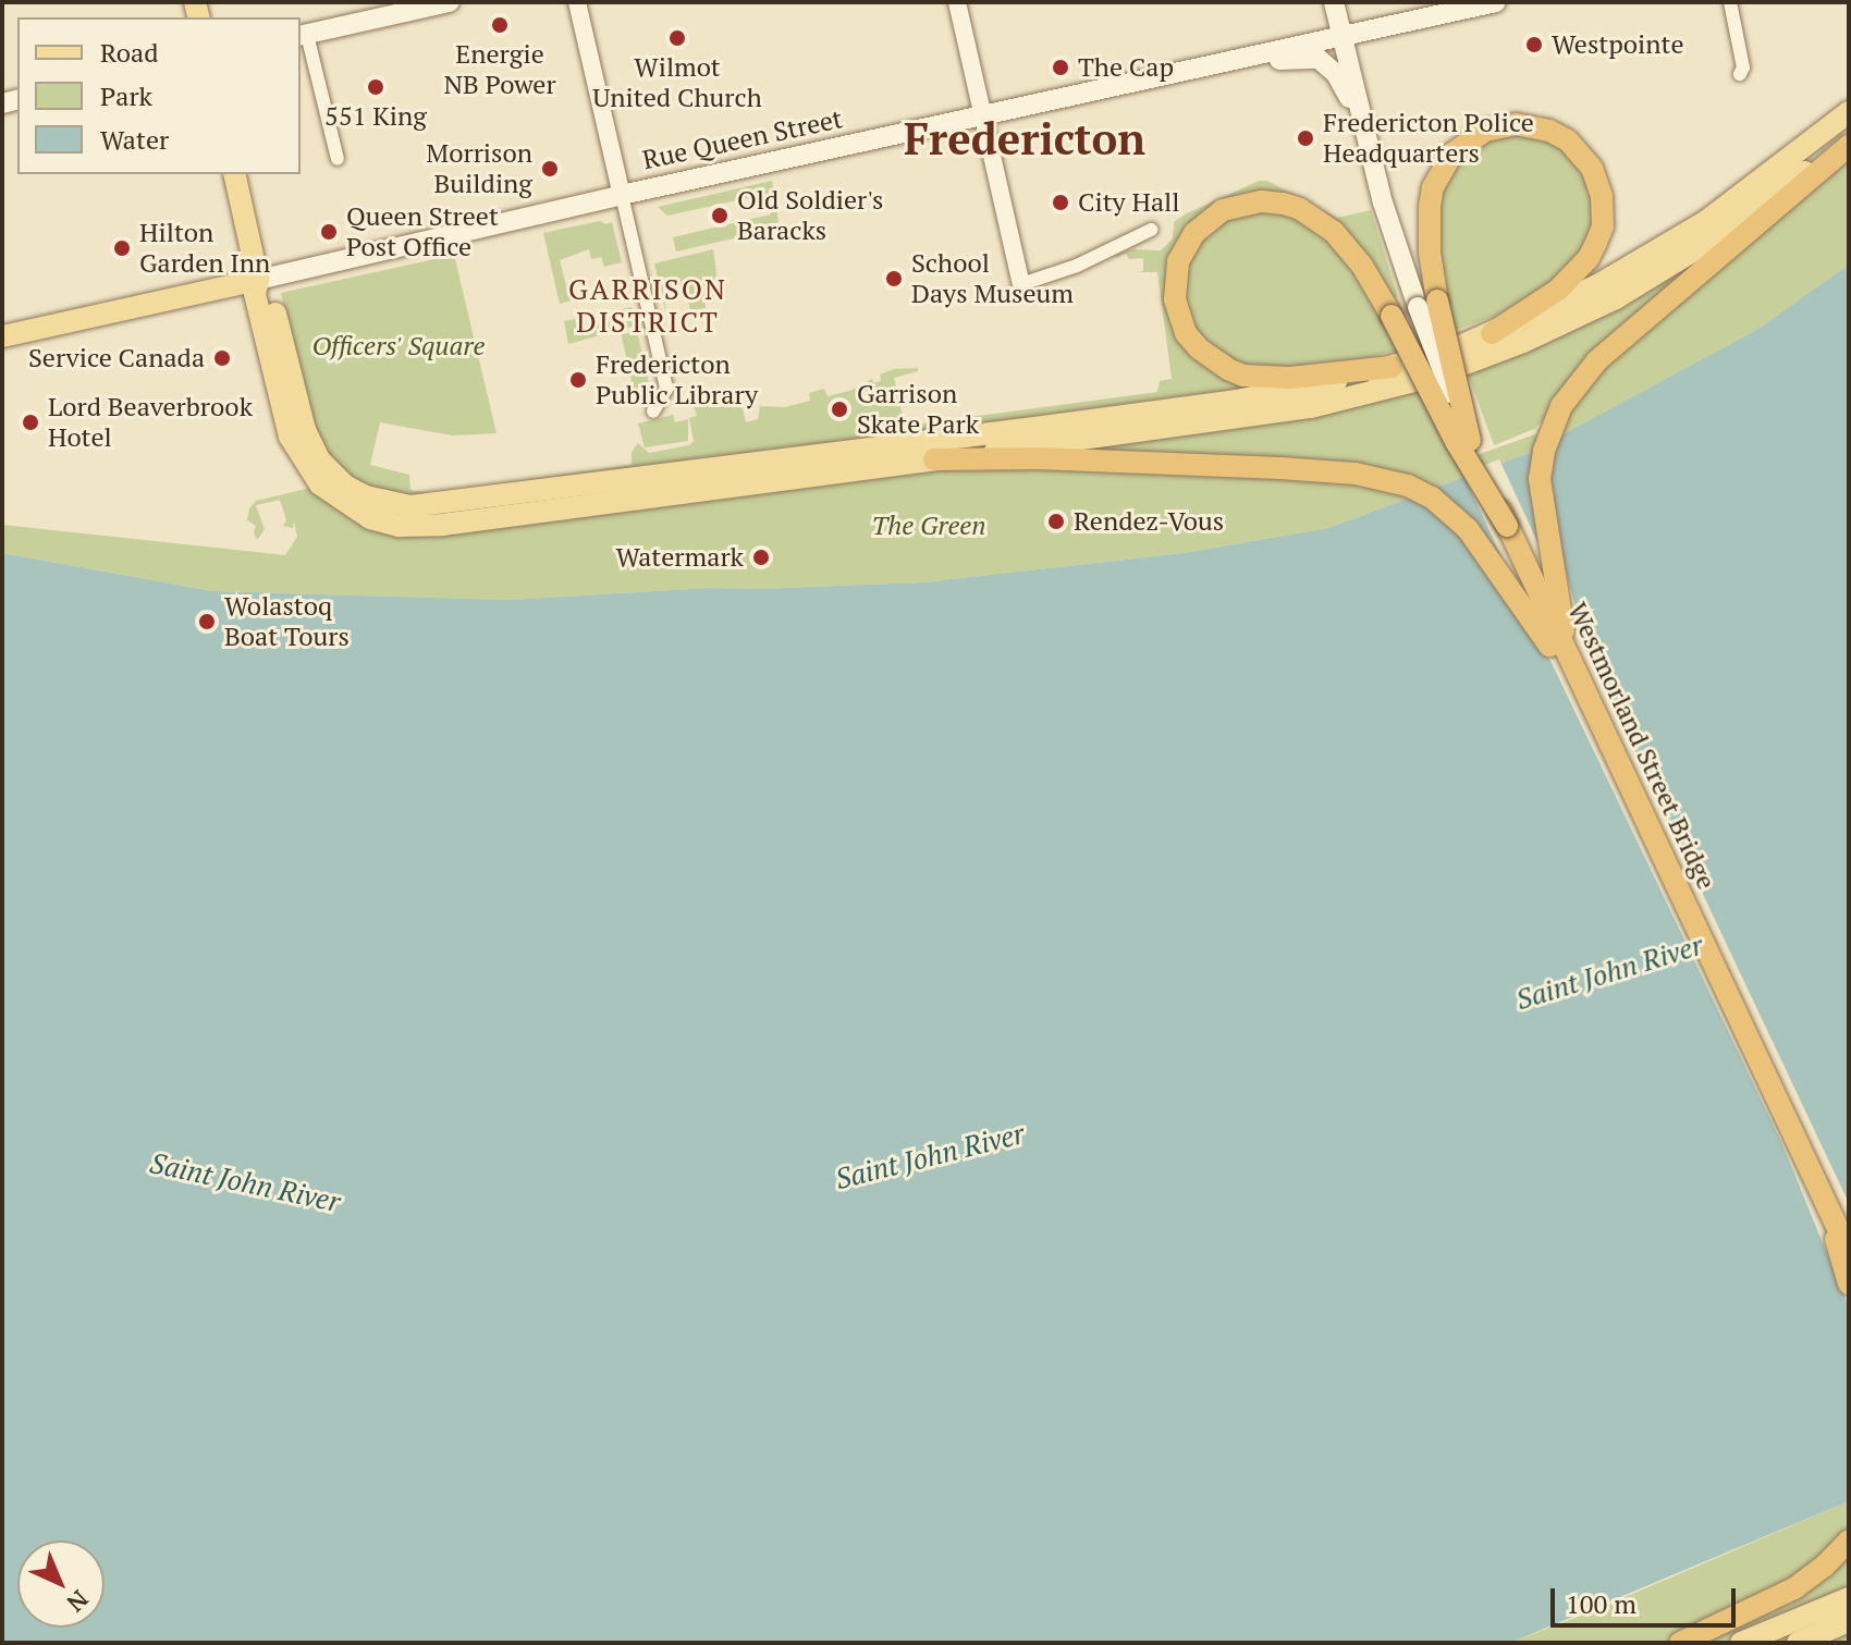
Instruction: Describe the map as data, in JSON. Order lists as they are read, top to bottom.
{
  "streets": {
    "highway": ["Westmorland Street Bridge"],
    "main road": ["Rue Queen Street"]
  },
  "districts": ["Fredericton", "GARRISON DISTRICT"],
  "water": ["Saint John River"],
  "parks": ["Officers' Square", "The Green"],
  "places": [
    "Energie NB Power",
    "Wilmot United Church",
    "Westpointe",
    "The Cap",
    "551 King",
    "Fredericton Police Headquarters",
    "Morrison Building",
    "City Hall",
    "Old Soldier's Baracks",
    "Queen Street Post Office",
    "Hilton Garden Inn",
    "School Days Museum",
    "Service Canada",
    "Fredericton Public Library",
    "Garrison Skate Park",
    "Lord Beaverbrook Hotel",
    "Rendez-Vous",
    "Watermark",
    "Wolastoq Boat Tours"
  ],
  "legend": ["Road", "Park", "Water"],
  "scale_bar": "100 m",
  "north": "bottom right"
}
